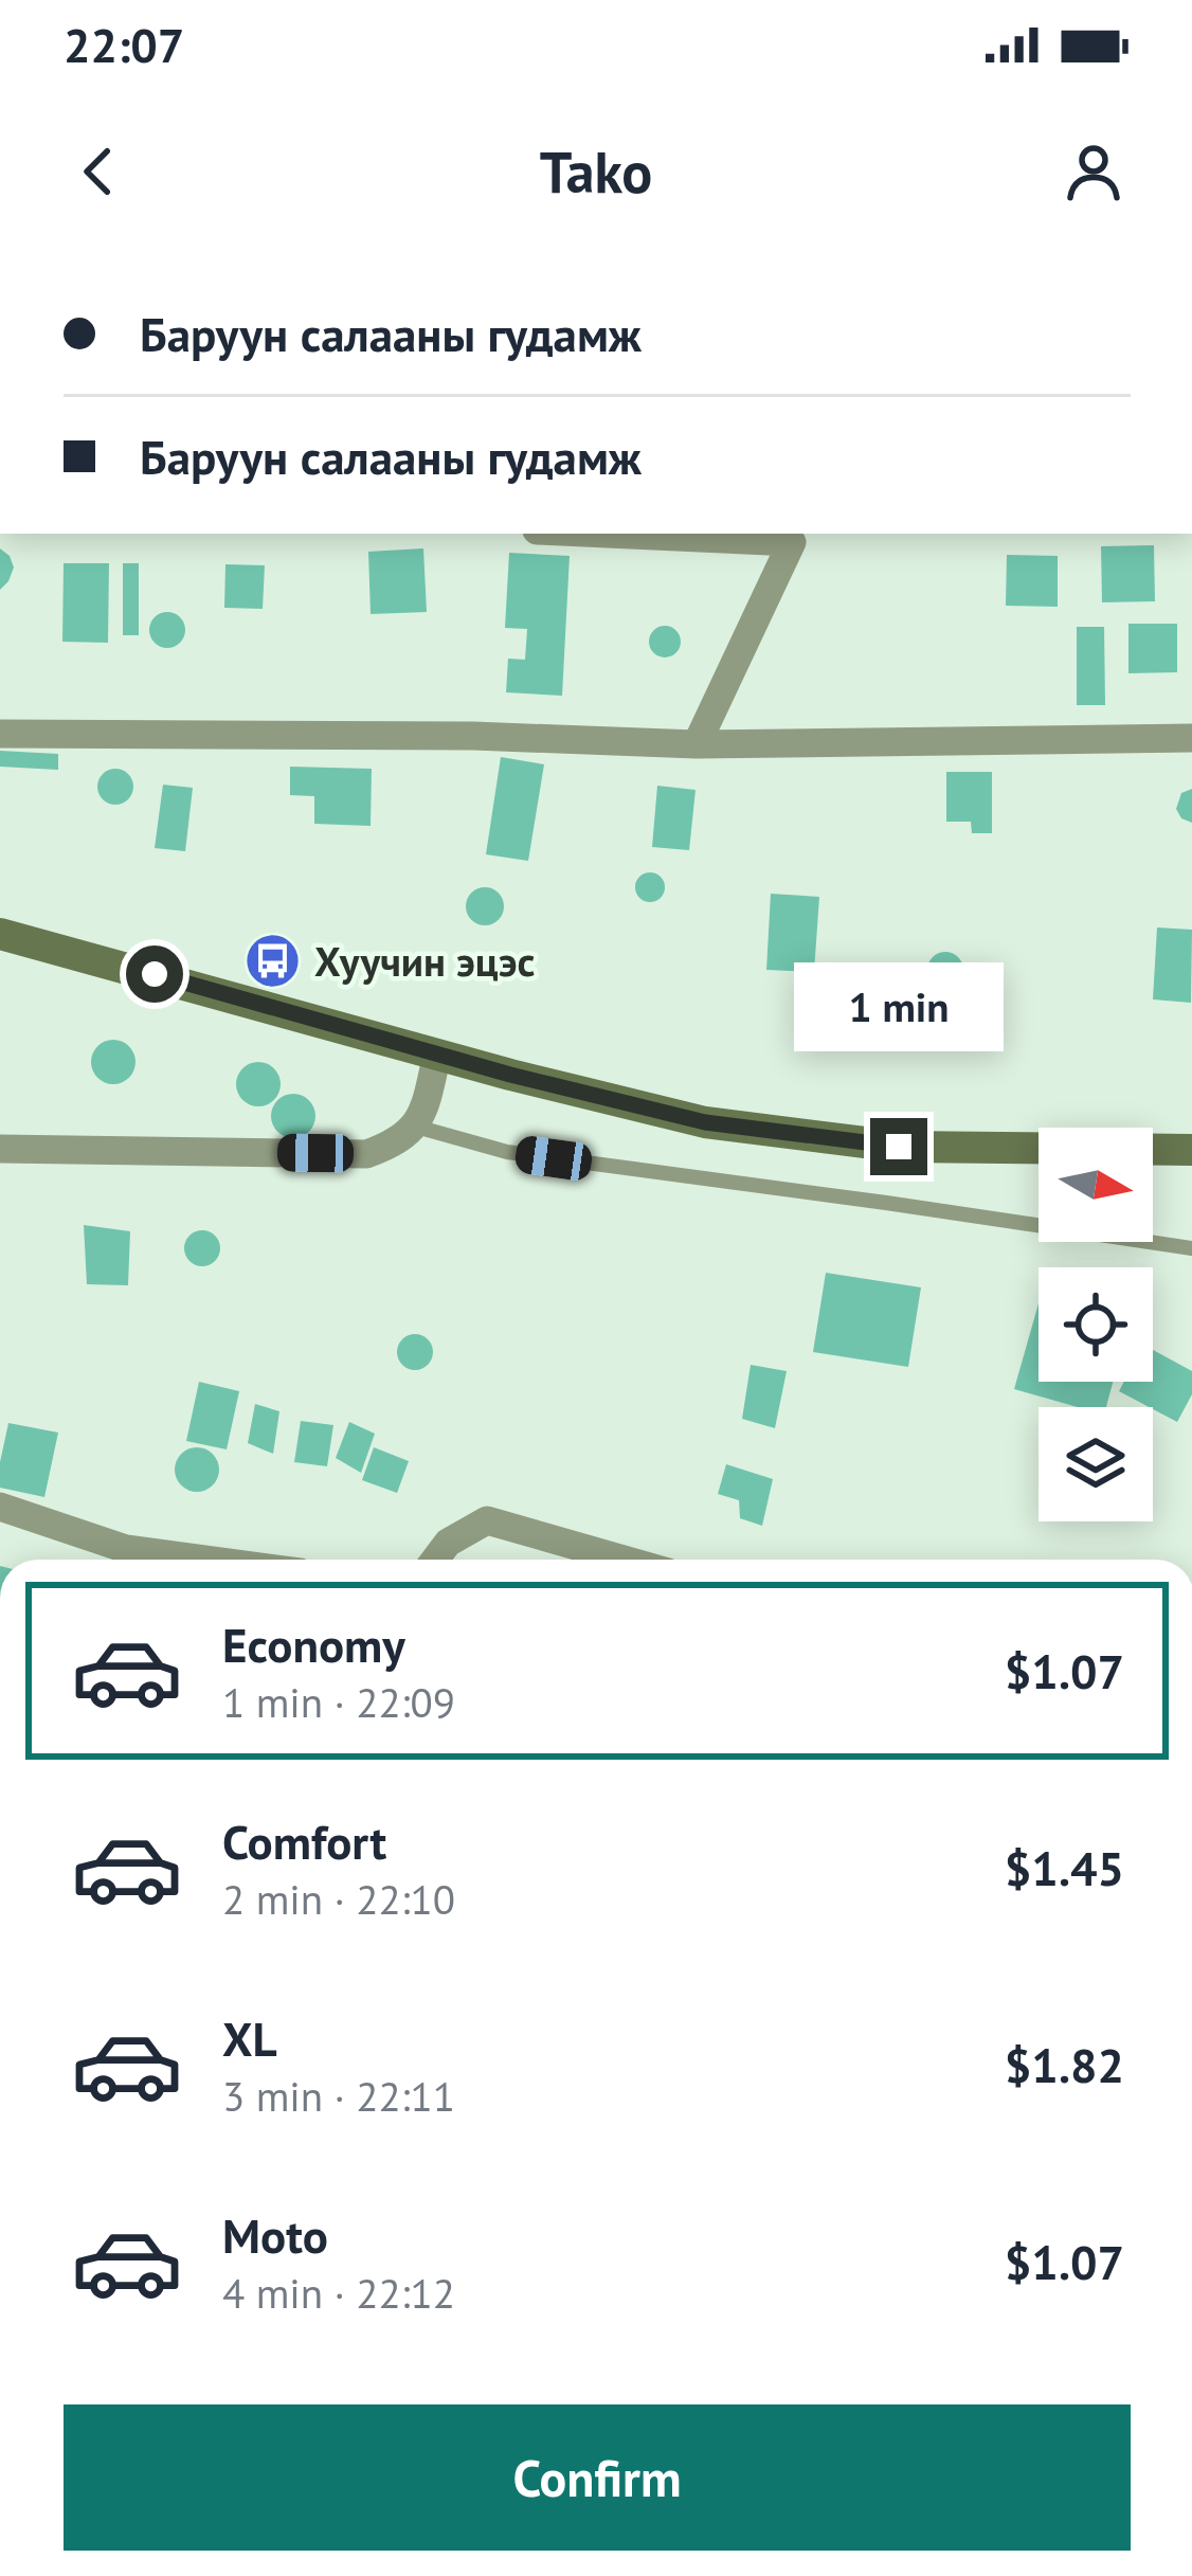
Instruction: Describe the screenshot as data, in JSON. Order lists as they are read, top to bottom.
{
  "places": {
    "bus stop": ["Хуучин эцэс"]
  },
  "north": "right",
  "page": {
    "status": "22:07",
    "header": "Tako",
    "banner": ["Баруун салааны гудамж", "Баруун салааны гудамж"],
    "bubble": "1 min",
    "list": [
      {
        "name": "Economy",
        "note": "1 min · 22:09",
        "value": "$1.07"
      },
      {
        "name": "Comfort",
        "note": "2 min · 22:10",
        "value": "$1.45"
      },
      {
        "name": "XL",
        "note": "3 min · 22:11",
        "value": "$1.82"
      },
      {
        "name": "Moto",
        "note": "4 min · 22:12",
        "value": "$1.07"
      }
    ],
    "buttons": "Confirm"
  }
}
